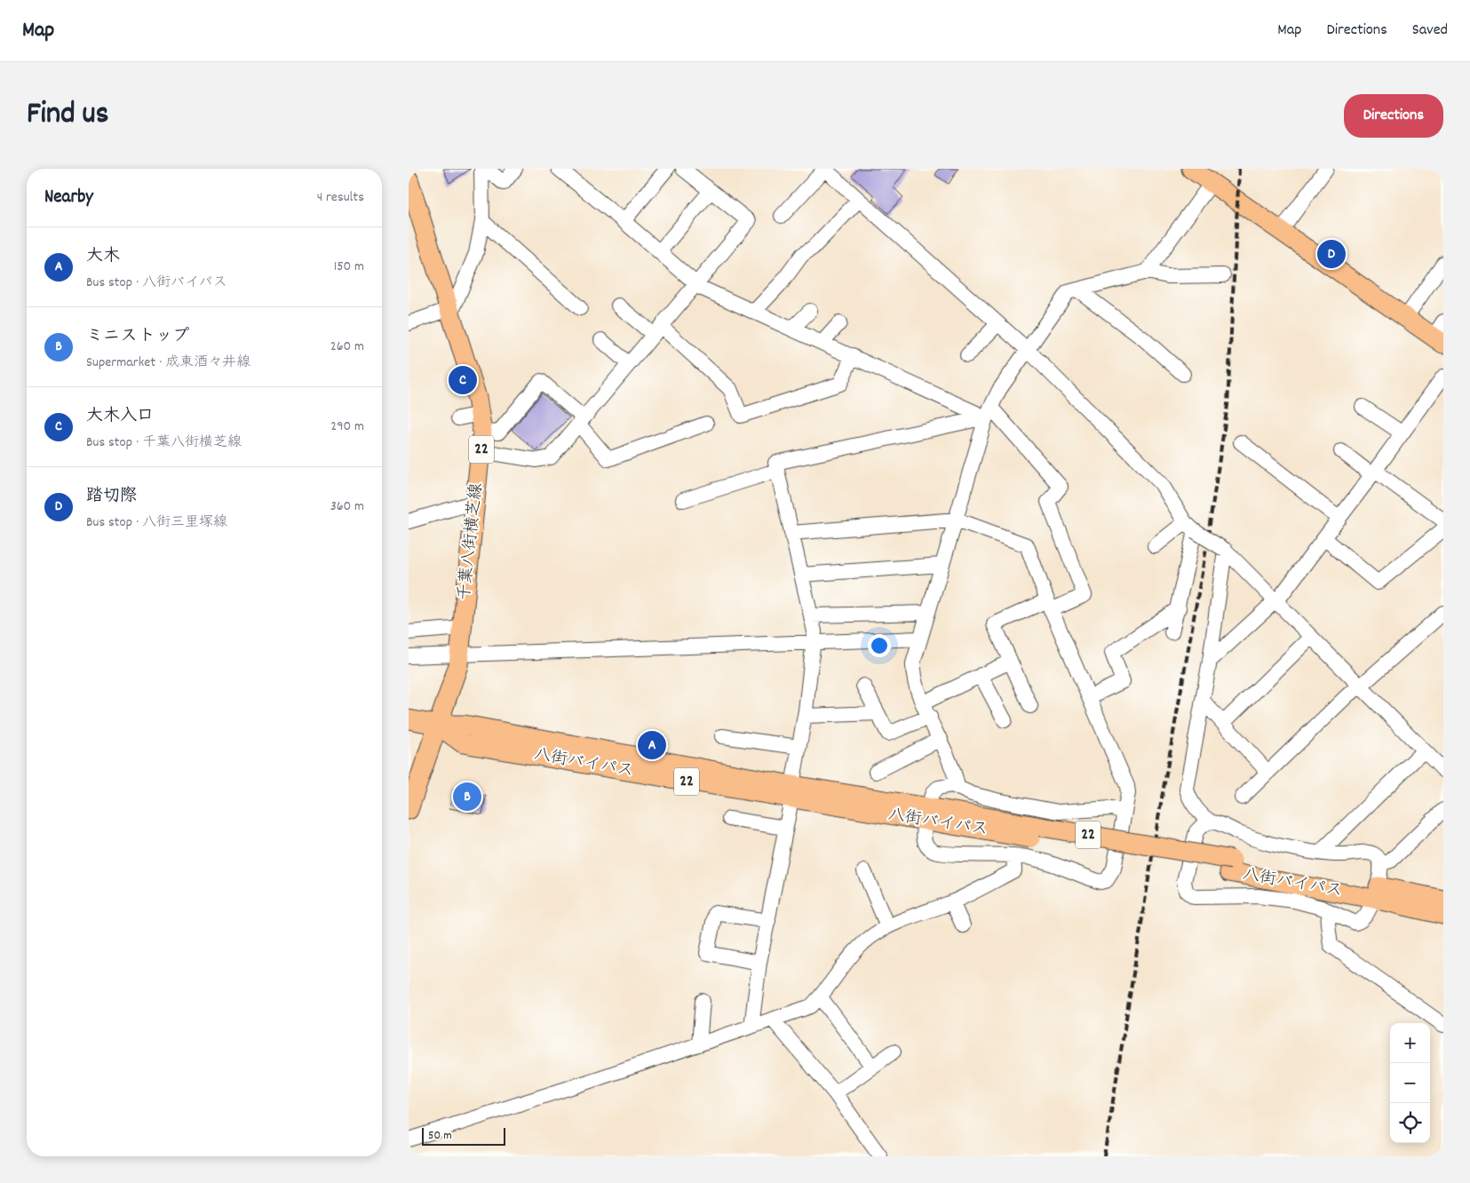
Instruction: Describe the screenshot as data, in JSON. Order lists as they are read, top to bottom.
{
  "streets": {
    "main road": ["22", "千葉八街横芝線", "八街バイパス"]
  },
  "crossings": [
    ["千葉八街横芝線", "八街バイパス"]
  ],
  "scale_bar": "50 m",
  "page": {
    "header": "Map",
    "nav": ["Map", "Directions", "Saved"],
    "title": "Find us",
    "buttons": "Directions",
    "heading": ["Nearby", "4 results"],
    "list": [
      {
        "mark": "A",
        "name": "大木",
        "note": "Bus stop · 八街バイパス",
        "value": "150 m"
      },
      {
        "mark": "B",
        "name": "ミニストップ",
        "note": "Supermarket · 成東酒々井線",
        "value": "260 m"
      },
      {
        "mark": "C",
        "name": "大木入口",
        "note": "Bus stop · 千葉八街横芝線",
        "value": "290 m"
      },
      {
        "mark": "D",
        "name": "踏切際",
        "note": "Bus stop · 八街三里塚線",
        "value": "360 m"
      }
    ],
    "pins": [
      "D",
      "C",
      "A",
      "B"
    ],
    "map_buttons": ["+", "−"],
    "scale": "50 m"
  }
}
